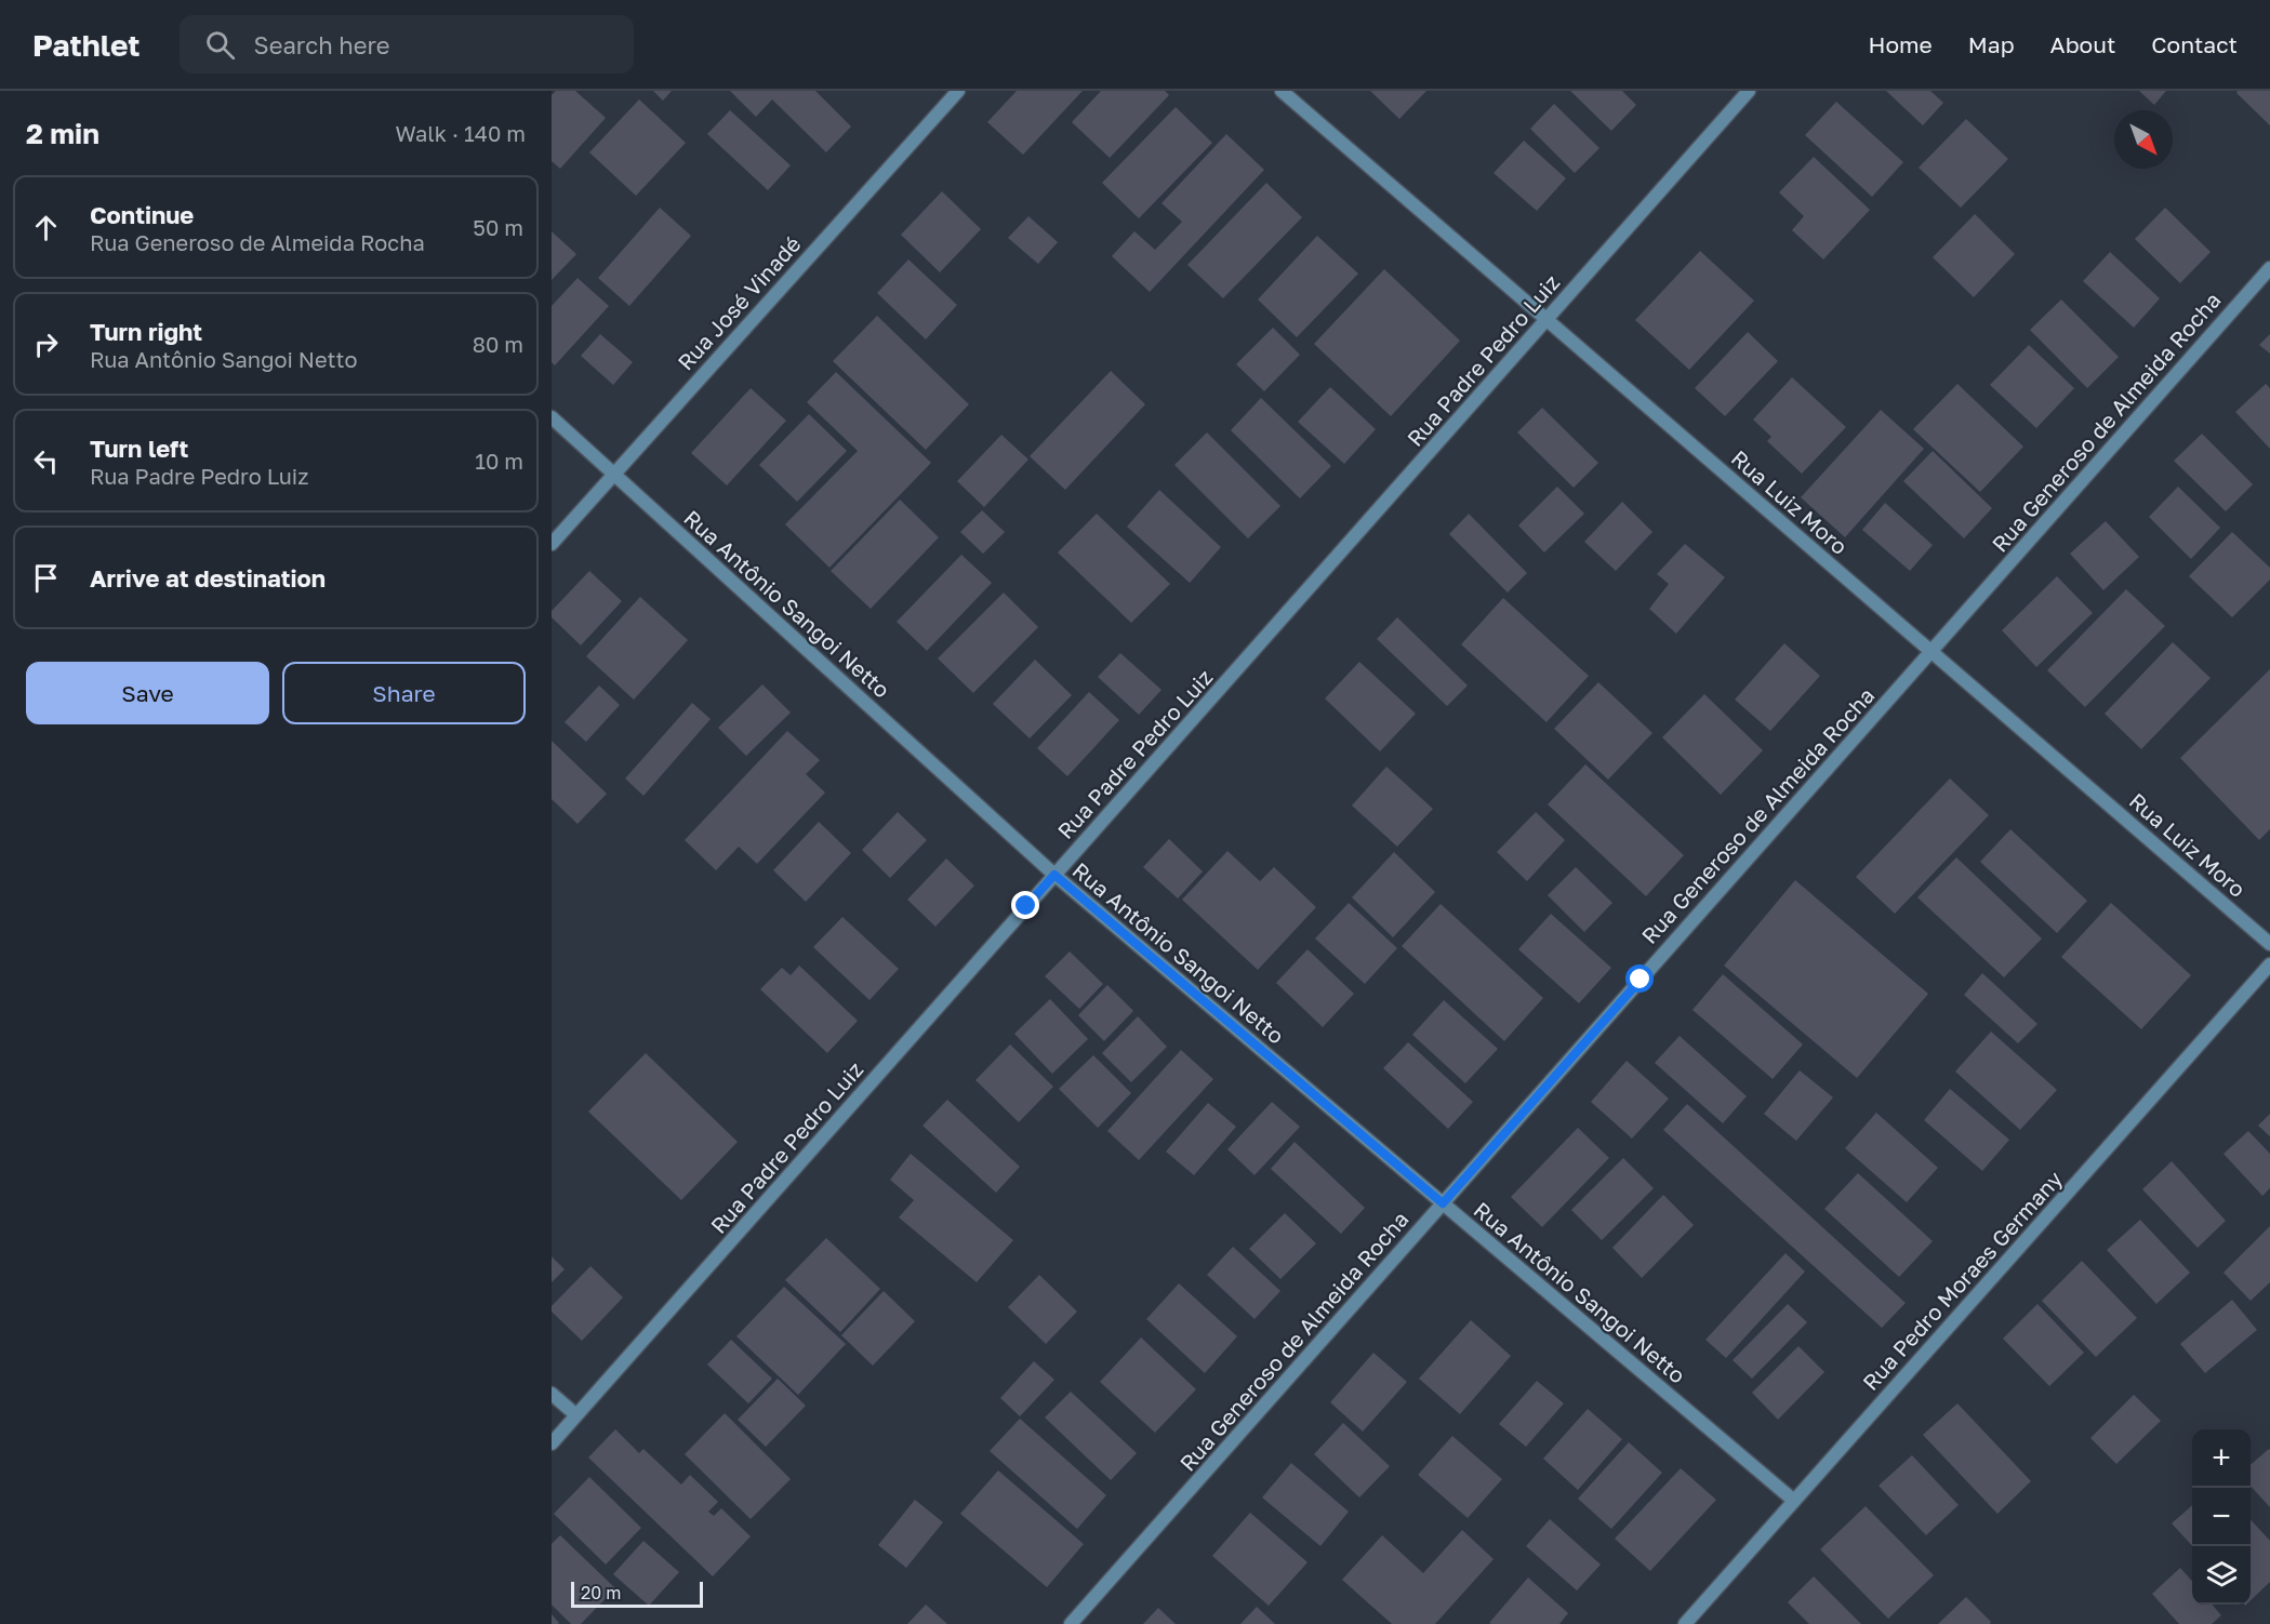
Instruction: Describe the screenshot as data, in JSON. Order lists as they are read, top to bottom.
{
  "streets": {
    "street": [
      "Rua José Vinadé",
      "Rua Padre Pedro Luiz",
      "Rua Generoso de Almeida Rocha",
      "Rua Luiz Moro",
      "Rua Antônio Sangoi Netto",
      "Rua Pedro Moraes Germany"
    ]
  },
  "crossings": [
    ["Rua José Vinadé", "Rua Antônio Sangoi Netto"],
    ["Rua Padre Pedro Luiz", "Rua Luiz Moro"],
    ["Rua Padre Pedro Luiz", "Rua Antônio Sangoi Netto"],
    ["Rua Generoso de Almeida Rocha", "Rua Luiz Moro"],
    ["Rua Generoso de Almeida Rocha", "Rua Antônio Sangoi Netto"],
    ["Rua Antônio Sangoi Netto", "Rua Pedro Moraes Germany"]
  ],
  "scale_bar": "20 m",
  "north": "bottom right",
  "page": {
    "header": "Pathlet",
    "search": "Search here",
    "nav": [
      "Home",
      "Map",
      "About",
      "Contact"
    ],
    "heading": ["2 min", "Walk · 140 m"],
    "list": [
      ["Continue", "Rua Generoso de Almeida Rocha", "50 m"],
      ["Turn right", "Rua Antônio Sangoi Netto", "80 m"],
      ["Turn left", "Rua Padre Pedro Luiz", "10 m"],
      "Arrive at destination"
    ],
    "buttons": ["Save", "Share"],
    "map_buttons": ["+", "−"],
    "scale": "20 m"
  }
}
